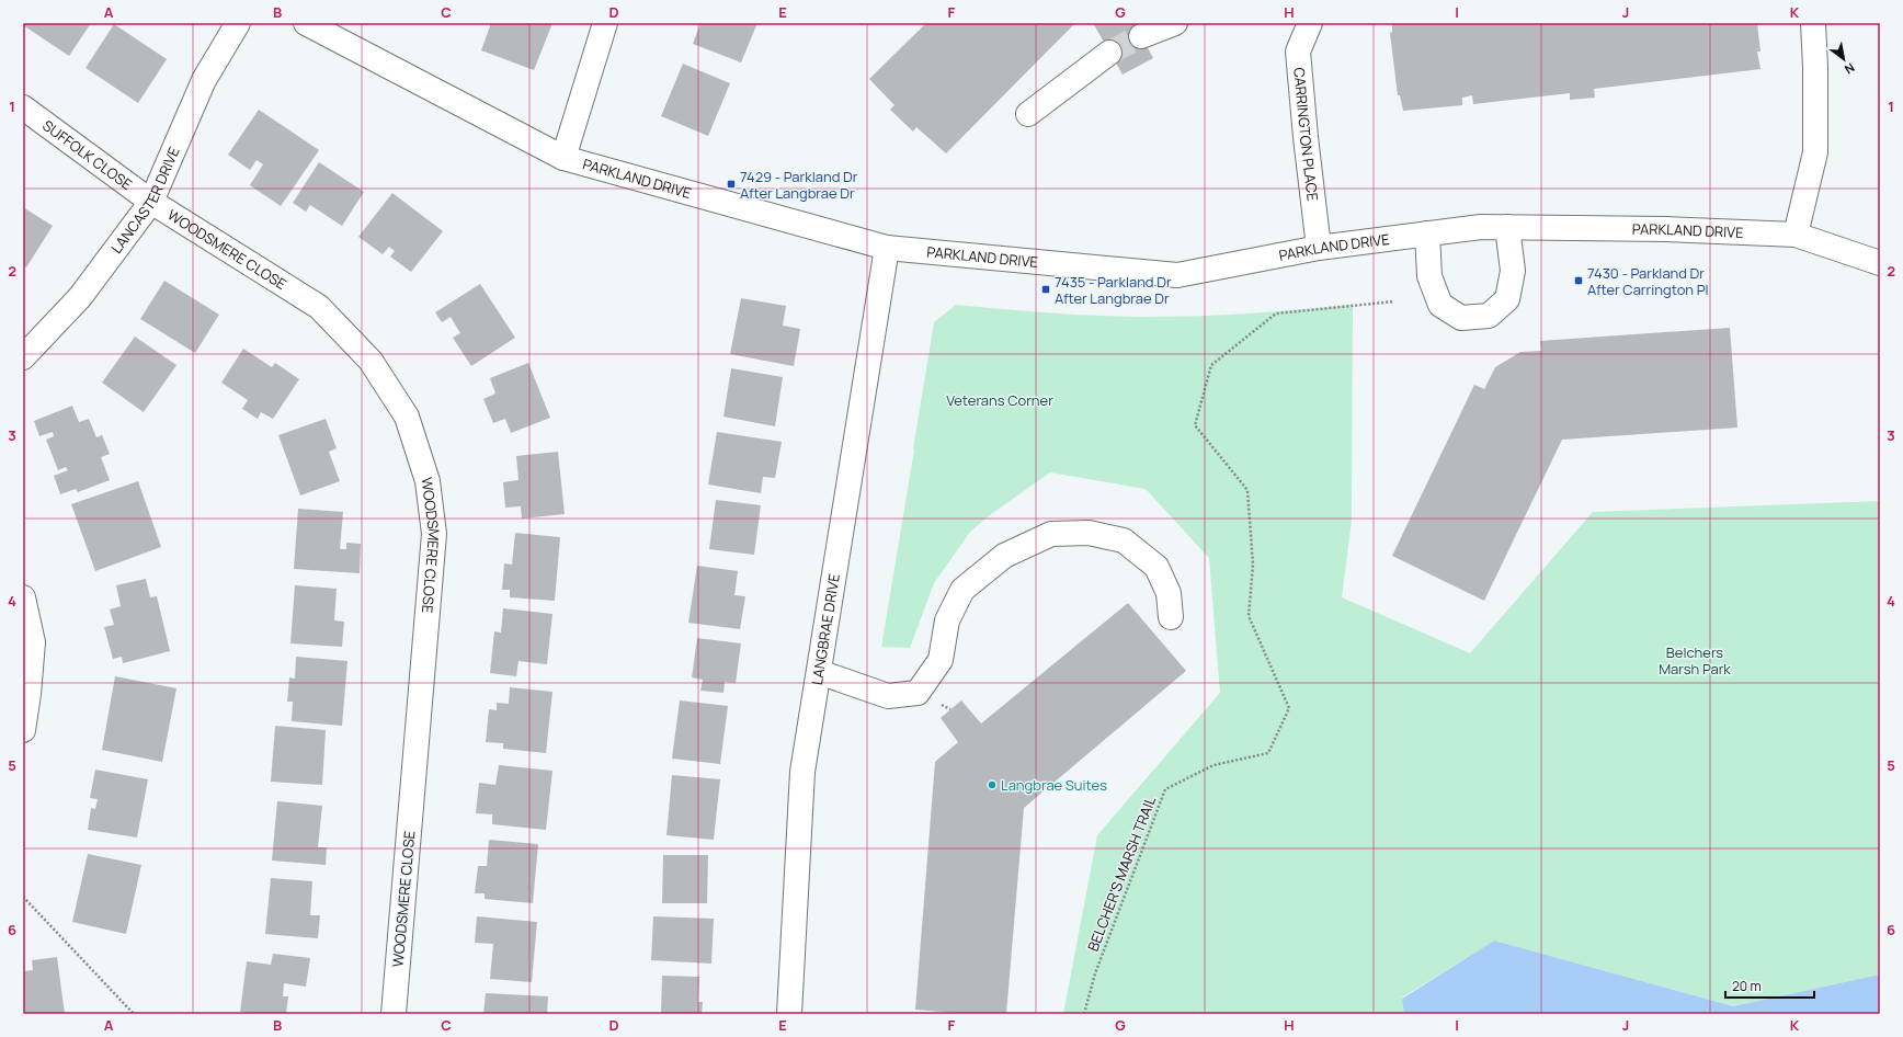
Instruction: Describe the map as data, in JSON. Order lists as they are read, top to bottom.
{
  "streets": {
    "street": [
      "CARRINGTON PLACE",
      "SUFFOLK CLOSE",
      "PARKLAND DRIVE",
      "LANCASTER DRIVE",
      "WOODSMERE CLOSE",
      "LANGBRAE DRIVE"
    ],
    "path": ["BELCHER'S MARSH TRAIL"]
  },
  "crossings": [
    ["CARRINGTON PLACE", "PARKLAND DRIVE"],
    ["SUFFOLK CLOSE", "LANCASTER DRIVE"],
    ["SUFFOLK CLOSE", "WOODSMERE CLOSE"],
    ["PARKLAND DRIVE", "LANGBRAE DRIVE"],
    ["LANCASTER DRIVE", "WOODSMERE CLOSE"]
  ],
  "parks": ["Veterans Corner", "Belchers Marsh Park"],
  "places": {
    "transit": ["7429 - Parkland Dr After Langbrae Dr", "7430 - Parkland Dr After Carrington Pl", "7435 - Parkland Dr After Langbrae Dr"],
    "other": ["Langbrae Suites"]
  },
  "scale_bar": "20 m",
  "north": "bottom right",
  "grid": {
    "columns": [
      "A",
      "B",
      "C",
      "D",
      "E",
      "F",
      "G",
      "H",
      "I",
      "J",
      "K"
    ],
    "rows": [
      "1",
      "2",
      "3",
      "4",
      "5",
      "6"
    ]
  }
}
